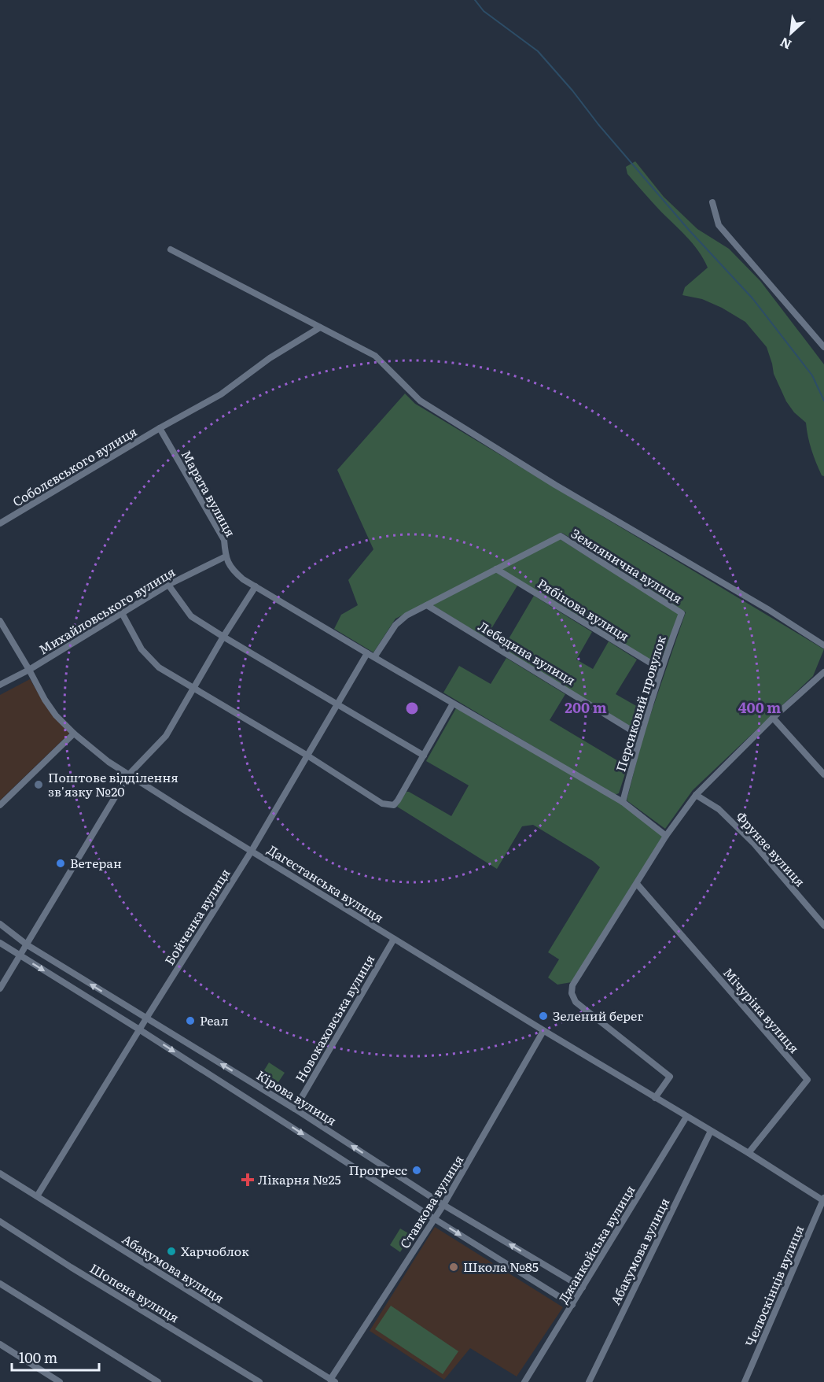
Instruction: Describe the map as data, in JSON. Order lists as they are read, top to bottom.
{
  "streets": {
    "street": [
      "Соболєвського вулиця",
      "Марата вулиця",
      "Землянична вулиця",
      "Рябінова вулиця",
      "Михайловського вулиця",
      "Лебедина вулиця",
      "Персиковий провулок",
      "Фрунзе вулиця",
      "Дагестанська вулиця",
      "Бойченка вулиця",
      "Мічуріна вулиця",
      "Новокаховська вулиця",
      "Кірова вулиця",
      "Ставкова вулиця",
      "Джанкойська вулиця",
      "Абакумова вулиця",
      "Челюскінців вулиця",
      "Шопена вулиця"
    ]
  },
  "crossings": [
    ["Соболєвського вулиця", "Марата вулиця"],
    ["Марата вулиця", "Михайловського вулиця"],
    ["Марата вулиця", "Бойченка вулиця"],
    ["Землянична вулиця", "Рябінова вулиця"],
    ["Землянична вулиця", "Персиковий провулок"],
    ["Рябінова вулиця", "Персиковий провулок"],
    ["Михайловського вулиця", "Дагестанська вулиця"],
    ["Лебедина вулиця", "Персиковий провулок"],
    ["Дагестанська вулиця", "Бойченка вулиця"],
    ["Дагестанська вулиця", "Мічуріна вулиця"],
    ["Дагестанська вулиця", "Новокаховська вулиця"],
    ["Дагестанська вулиця", "Ставкова вулиця"],
    ["Дагестанська вулиця", "Джанкойська вулиця"],
    ["Дагестанська вулиця", "Абакумова вулиця"],
    ["Дагестанська вулиця", "Челюскінців вулиця"],
    ["Бойченка вулиця", "Кірова вулиця"],
    ["Бойченка вулиця", "Абакумова вулиця"],
    ["Новокаховська вулиця", "Кірова вулиця"],
    ["Кірова вулиця", "Ставкова вулиця"],
    ["Кірова вулиця", "Джанкойська вулиця"],
    ["Ставкова вулиця", "Абакумова вулиця"]
  ],
  "places": {
    "other": [
      "Поштове відділення зв'язку №20",
      "Ветеран",
      "Зелений берег",
      "Реал",
      "Прогресс",
      "Харчоблок",
      "Школа №85"
    ],
    "health": ["Лікарня №25"]
  },
  "scale_bar": "100 m",
  "north": "bottom left",
  "rings": ["200 m", "400 m"]
}
